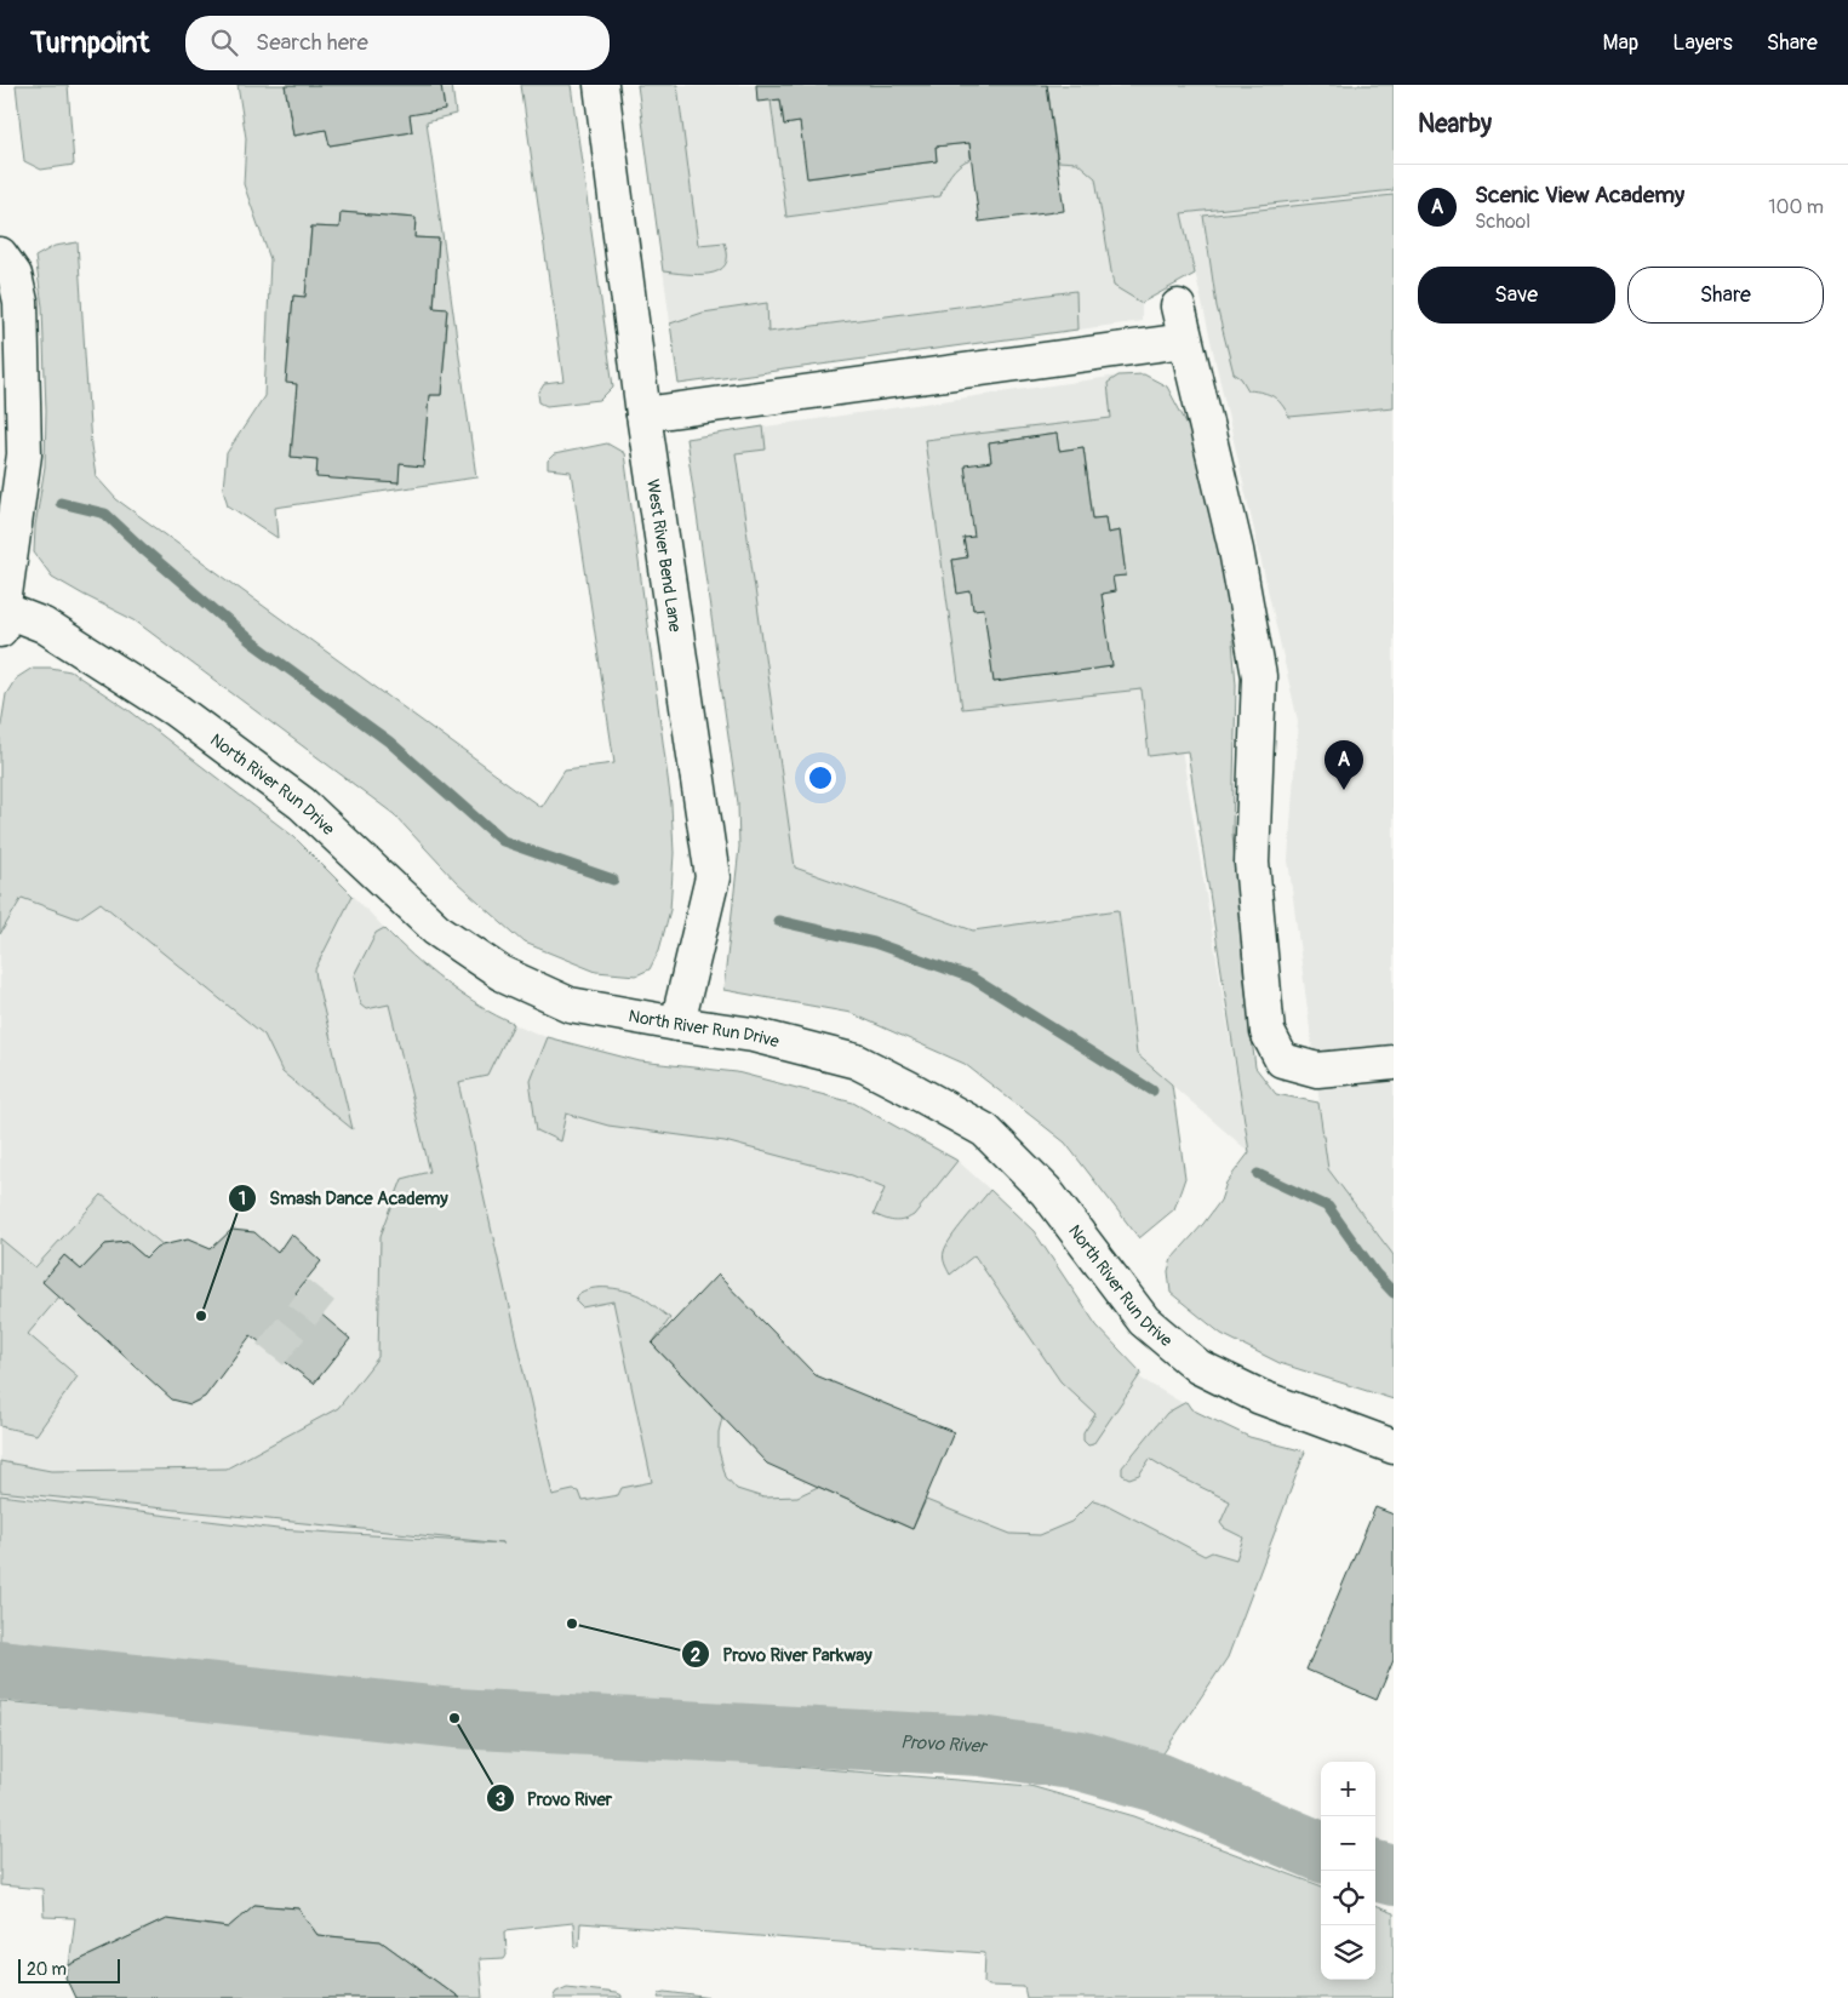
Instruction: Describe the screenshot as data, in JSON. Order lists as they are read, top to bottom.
{
  "streets": {
    "street": ["West River Bend Lane", "North River Run Drive"]
  },
  "crossings": [
    ["West River Bend Lane", "North River Run Drive"]
  ],
  "water": ["Provo River"],
  "places": ["Smash Dance Academy", "Provo River Parkway", "Provo River"],
  "scale_bar": "20 m",
  "page": {
    "header": "Turnpoint",
    "search": "Search here",
    "nav": ["Map", "Layers", "Share"],
    "heading": "Nearby",
    "list": [
      {
        "mark": "A",
        "name": "Scenic View Academy",
        "note": "School",
        "value": "100 m"
      }
    ],
    "buttons": ["Save", "Share"],
    "pins": "A",
    "map_buttons": ["+", "−"],
    "scale": "20 m"
  }
}
